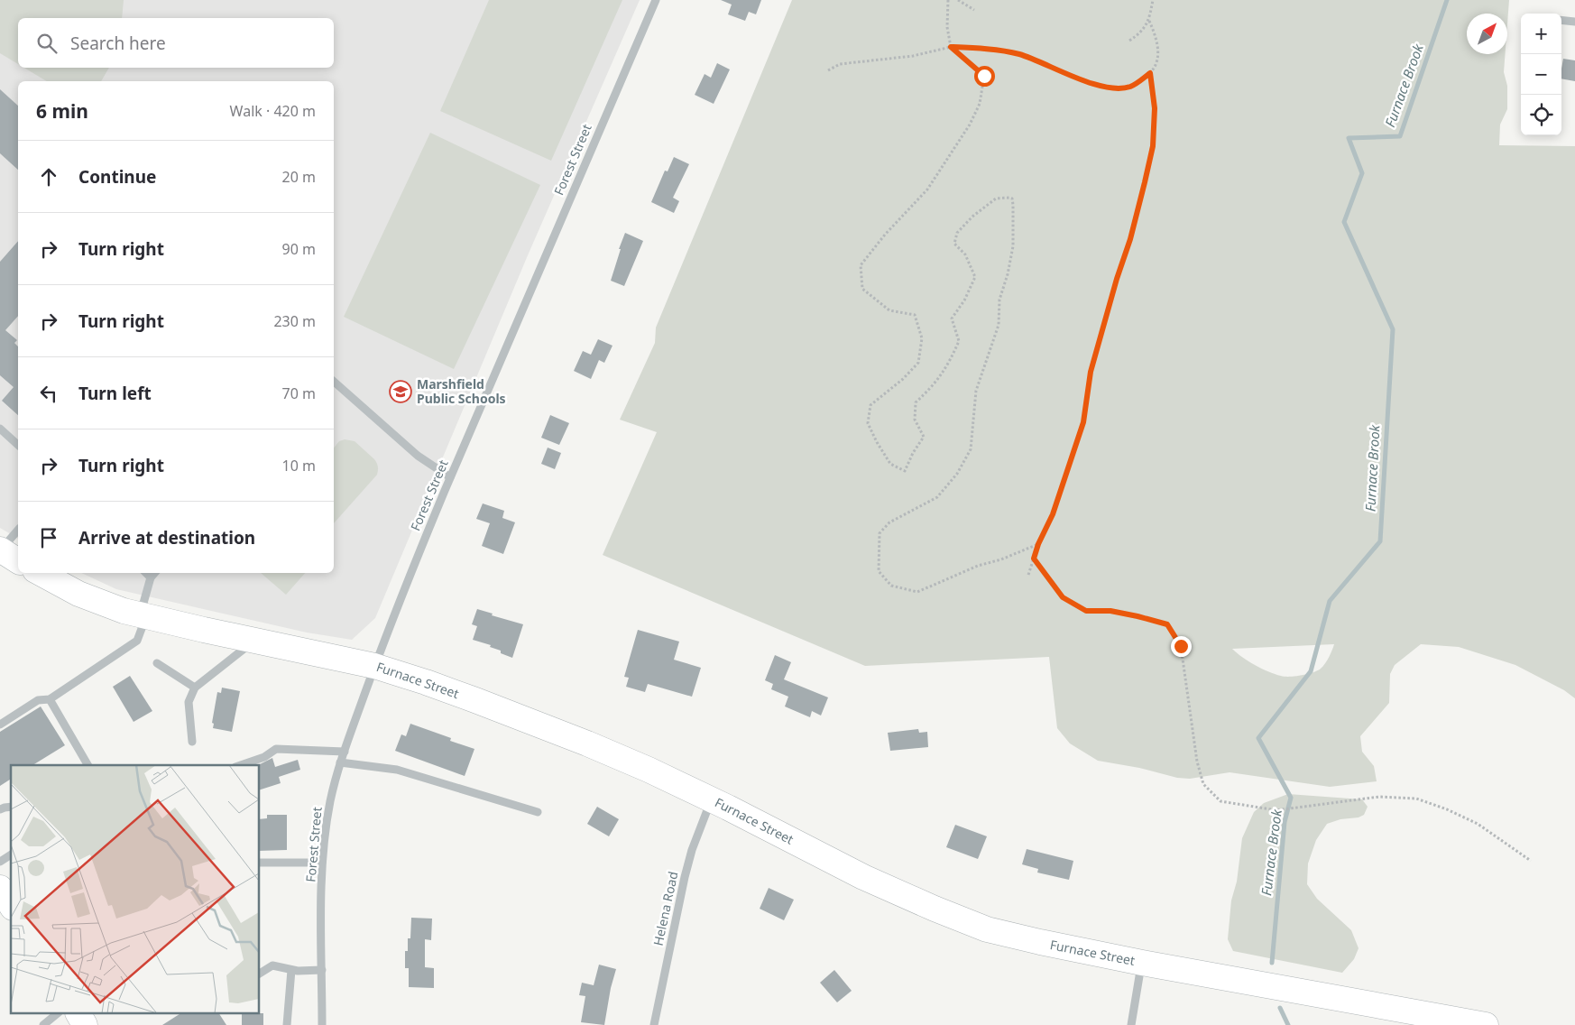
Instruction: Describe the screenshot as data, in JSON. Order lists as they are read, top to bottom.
{
  "streets": {
    "main road": ["Furnace Street"],
    "street": ["Forest Street", "Helena Road"]
  },
  "crossings": [
    ["Forest Street", "Furnace Street"],
    ["Furnace Street", "Helena Road"]
  ],
  "water": ["Furnace Brook"],
  "places": {
    "school or university": ["Marshfield Public Schools"]
  },
  "north": "top right",
  "page": {
    "map_buttons": ["+", "−"],
    "search": "Search here",
    "heading": ["6 min", "Walk · 420 m"],
    "list": [
      ["Continue", "20 m"],
      ["Turn right", "90 m"],
      ["Turn right", "230 m"],
      ["Turn left", "70 m"],
      ["Turn right", "10 m"],
      "Arrive at destination"
    ]
  }
}
